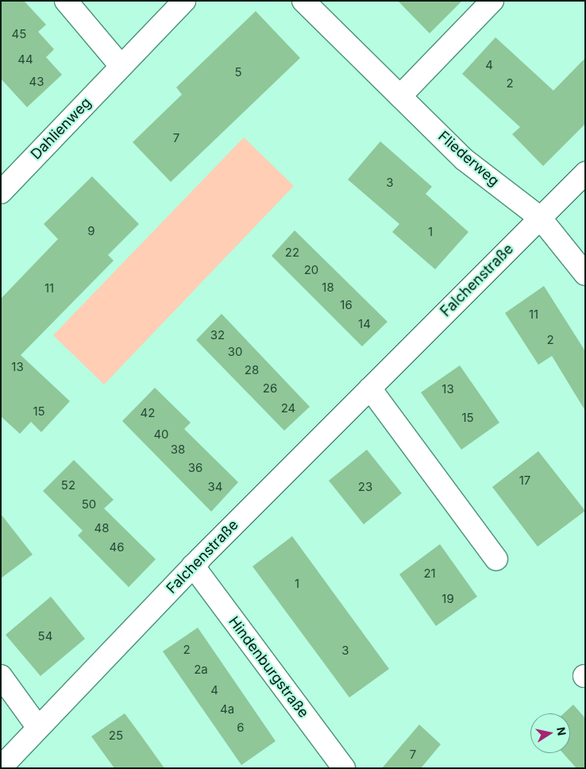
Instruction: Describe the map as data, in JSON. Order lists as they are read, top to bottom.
{
  "streets": {
    "street": [
      "Dahlienweg",
      "Fliederweg",
      "Falchenstraße",
      "Hindenburgstraße"
    ]
  },
  "crossings": [
    ["Fliederweg", "Falchenstraße"],
    ["Falchenstraße", "Hindenburgstraße"]
  ],
  "house_numbers": [
    "45",
    "44",
    "4",
    "5",
    "43",
    "2",
    "7",
    "3",
    "9",
    "1",
    "22",
    "20",
    "18",
    "11",
    "16",
    "11",
    "14",
    "32",
    "2",
    "30",
    "13",
    "28",
    "26",
    "13",
    "24",
    "15",
    "42",
    "15",
    "40",
    "38",
    "36",
    "17",
    "52",
    "34",
    "23",
    "50",
    "48",
    "46",
    "21",
    "1",
    "19",
    "54",
    "2",
    "3",
    "2a",
    "4",
    "4a",
    "6",
    "25",
    "7"
  ],
  "north": "right"
}
